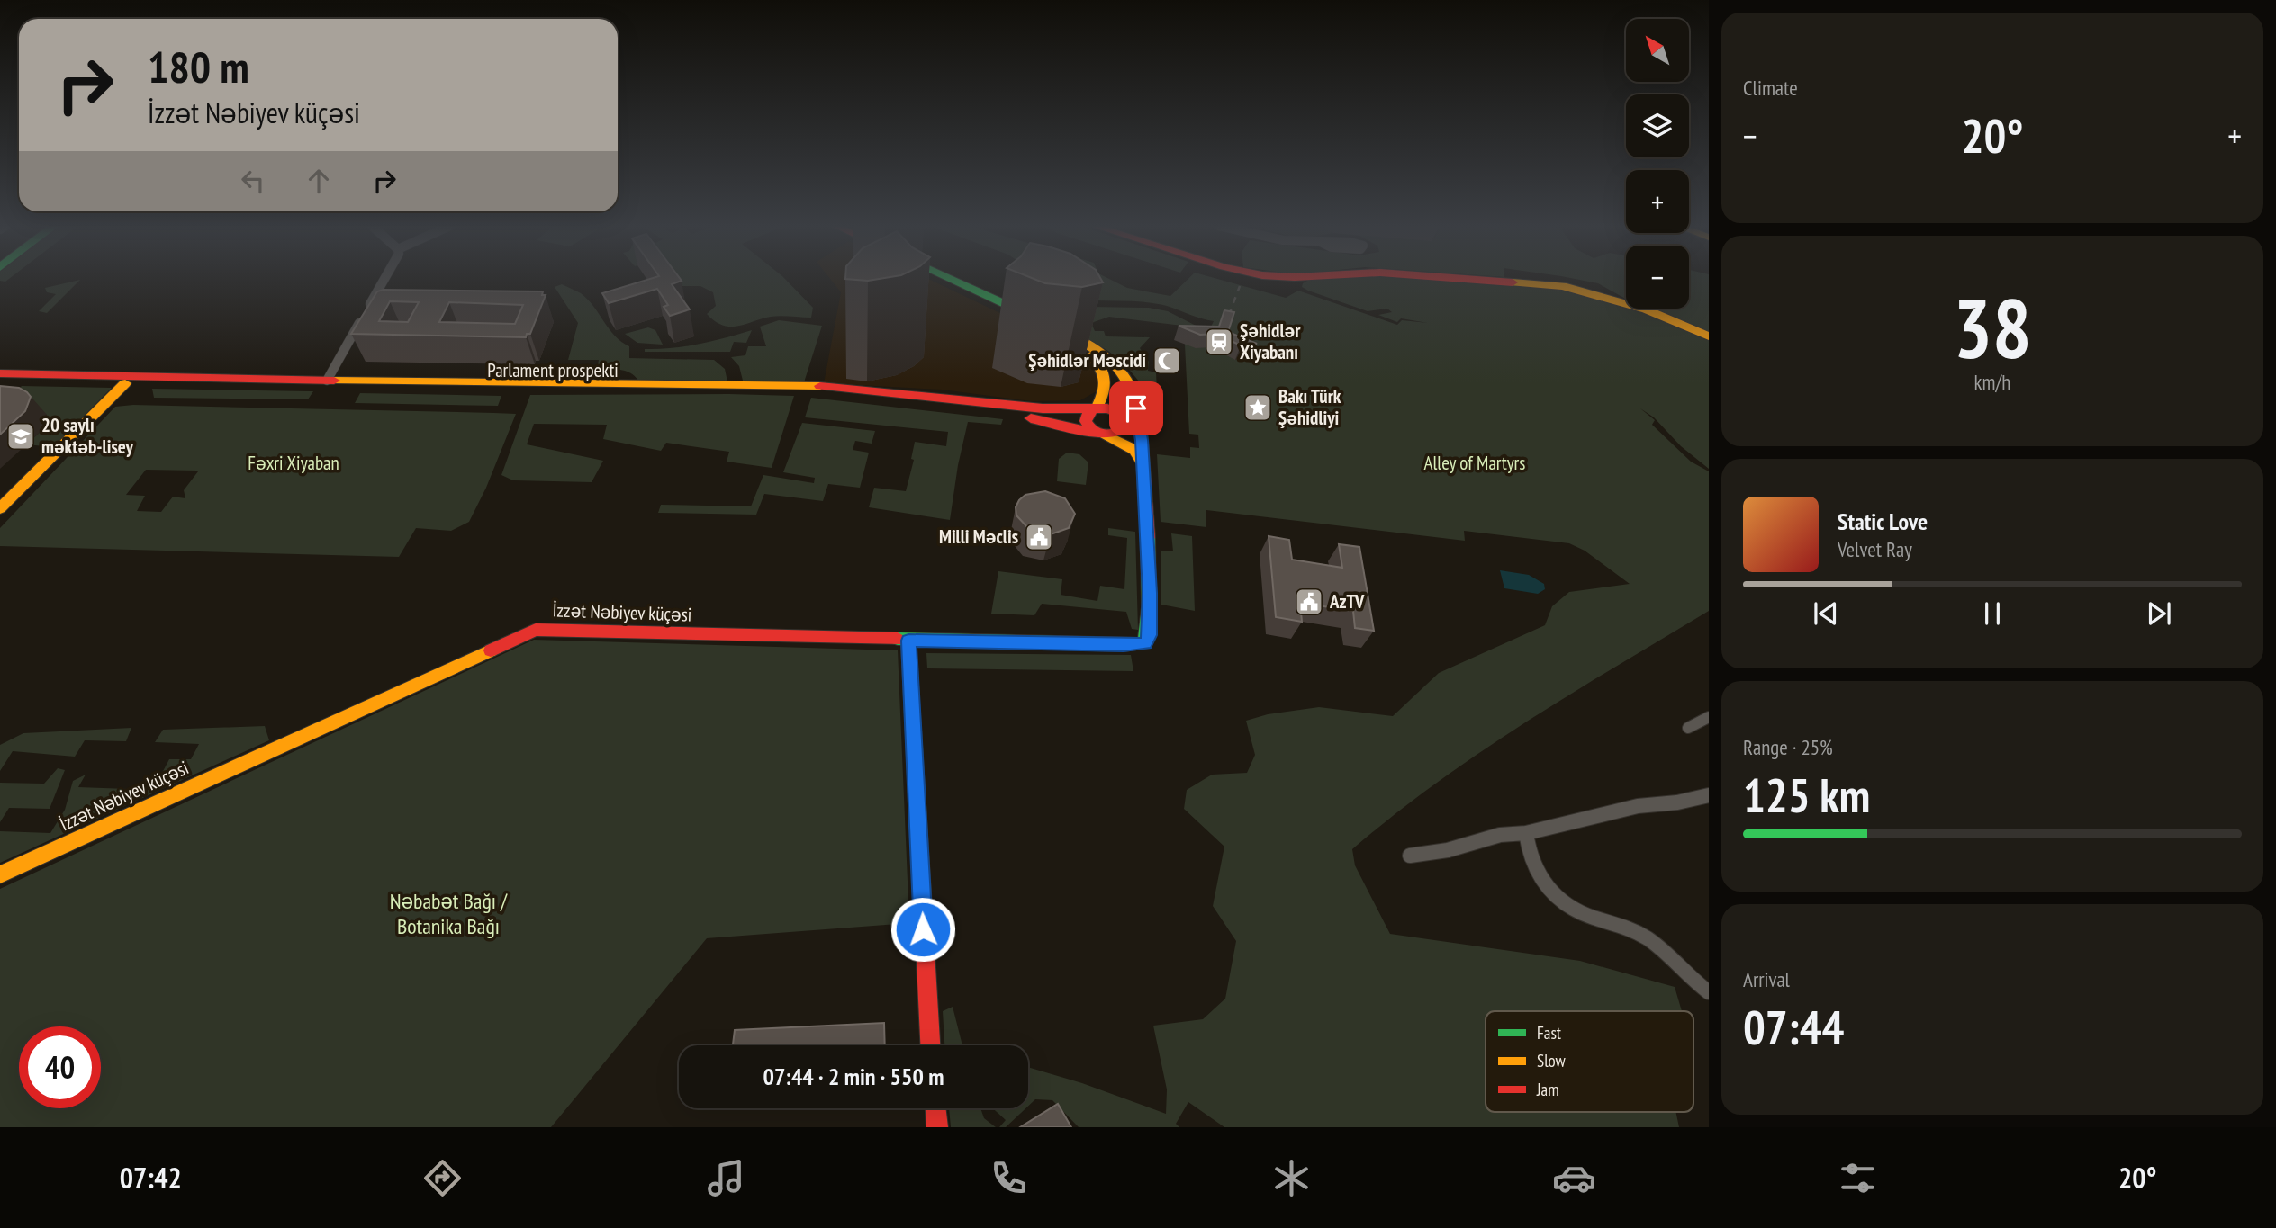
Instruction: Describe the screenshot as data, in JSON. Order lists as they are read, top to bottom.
{
  "streets": {
    "main road": ["Parlament prospekti", "İzzət Nəbiyev küçəsi"]
  },
  "crossings": [
    ["Parlament prospekti", "İzzət Nəbiyev küçəsi"]
  ],
  "parks": ["Fəxri Xiyaban", "Alley of Martyrs", "Nəbabət Bağı / Botanika Bağı"],
  "places": {
    "station": ["Şəhidlər Xiyabanı"],
    "mosque": ["Şəhidlər Məscidi"],
    "place": ["Bakı Türk Şəhidliyi"],
    "school or university": ["20 saylı məktəb-lisey"],
    "public building": ["Milli Məclis", "AzTV"]
  },
  "legend": ["Fast", "Slow", "Jam"],
  "north": "top left",
  "page": {
    "tile": [
      "Climate",
      ["38", "km/h"],
      ["Range · 25%", "125 km"],
      ["Arrival", "07:44"]
    ],
    "map_buttons": ["+", "−"],
    "turn": ["180 m", "İzzət Nəbiyev küçəsi"],
    "heat": ["−", "20°", "+"],
    "song": ["Static Love", "Velvet Ray"],
    "limit": "40",
    "trip": "07:44 · 2 min · 550 m",
    "tabs": ["07:42", "20°"]
  }
}
